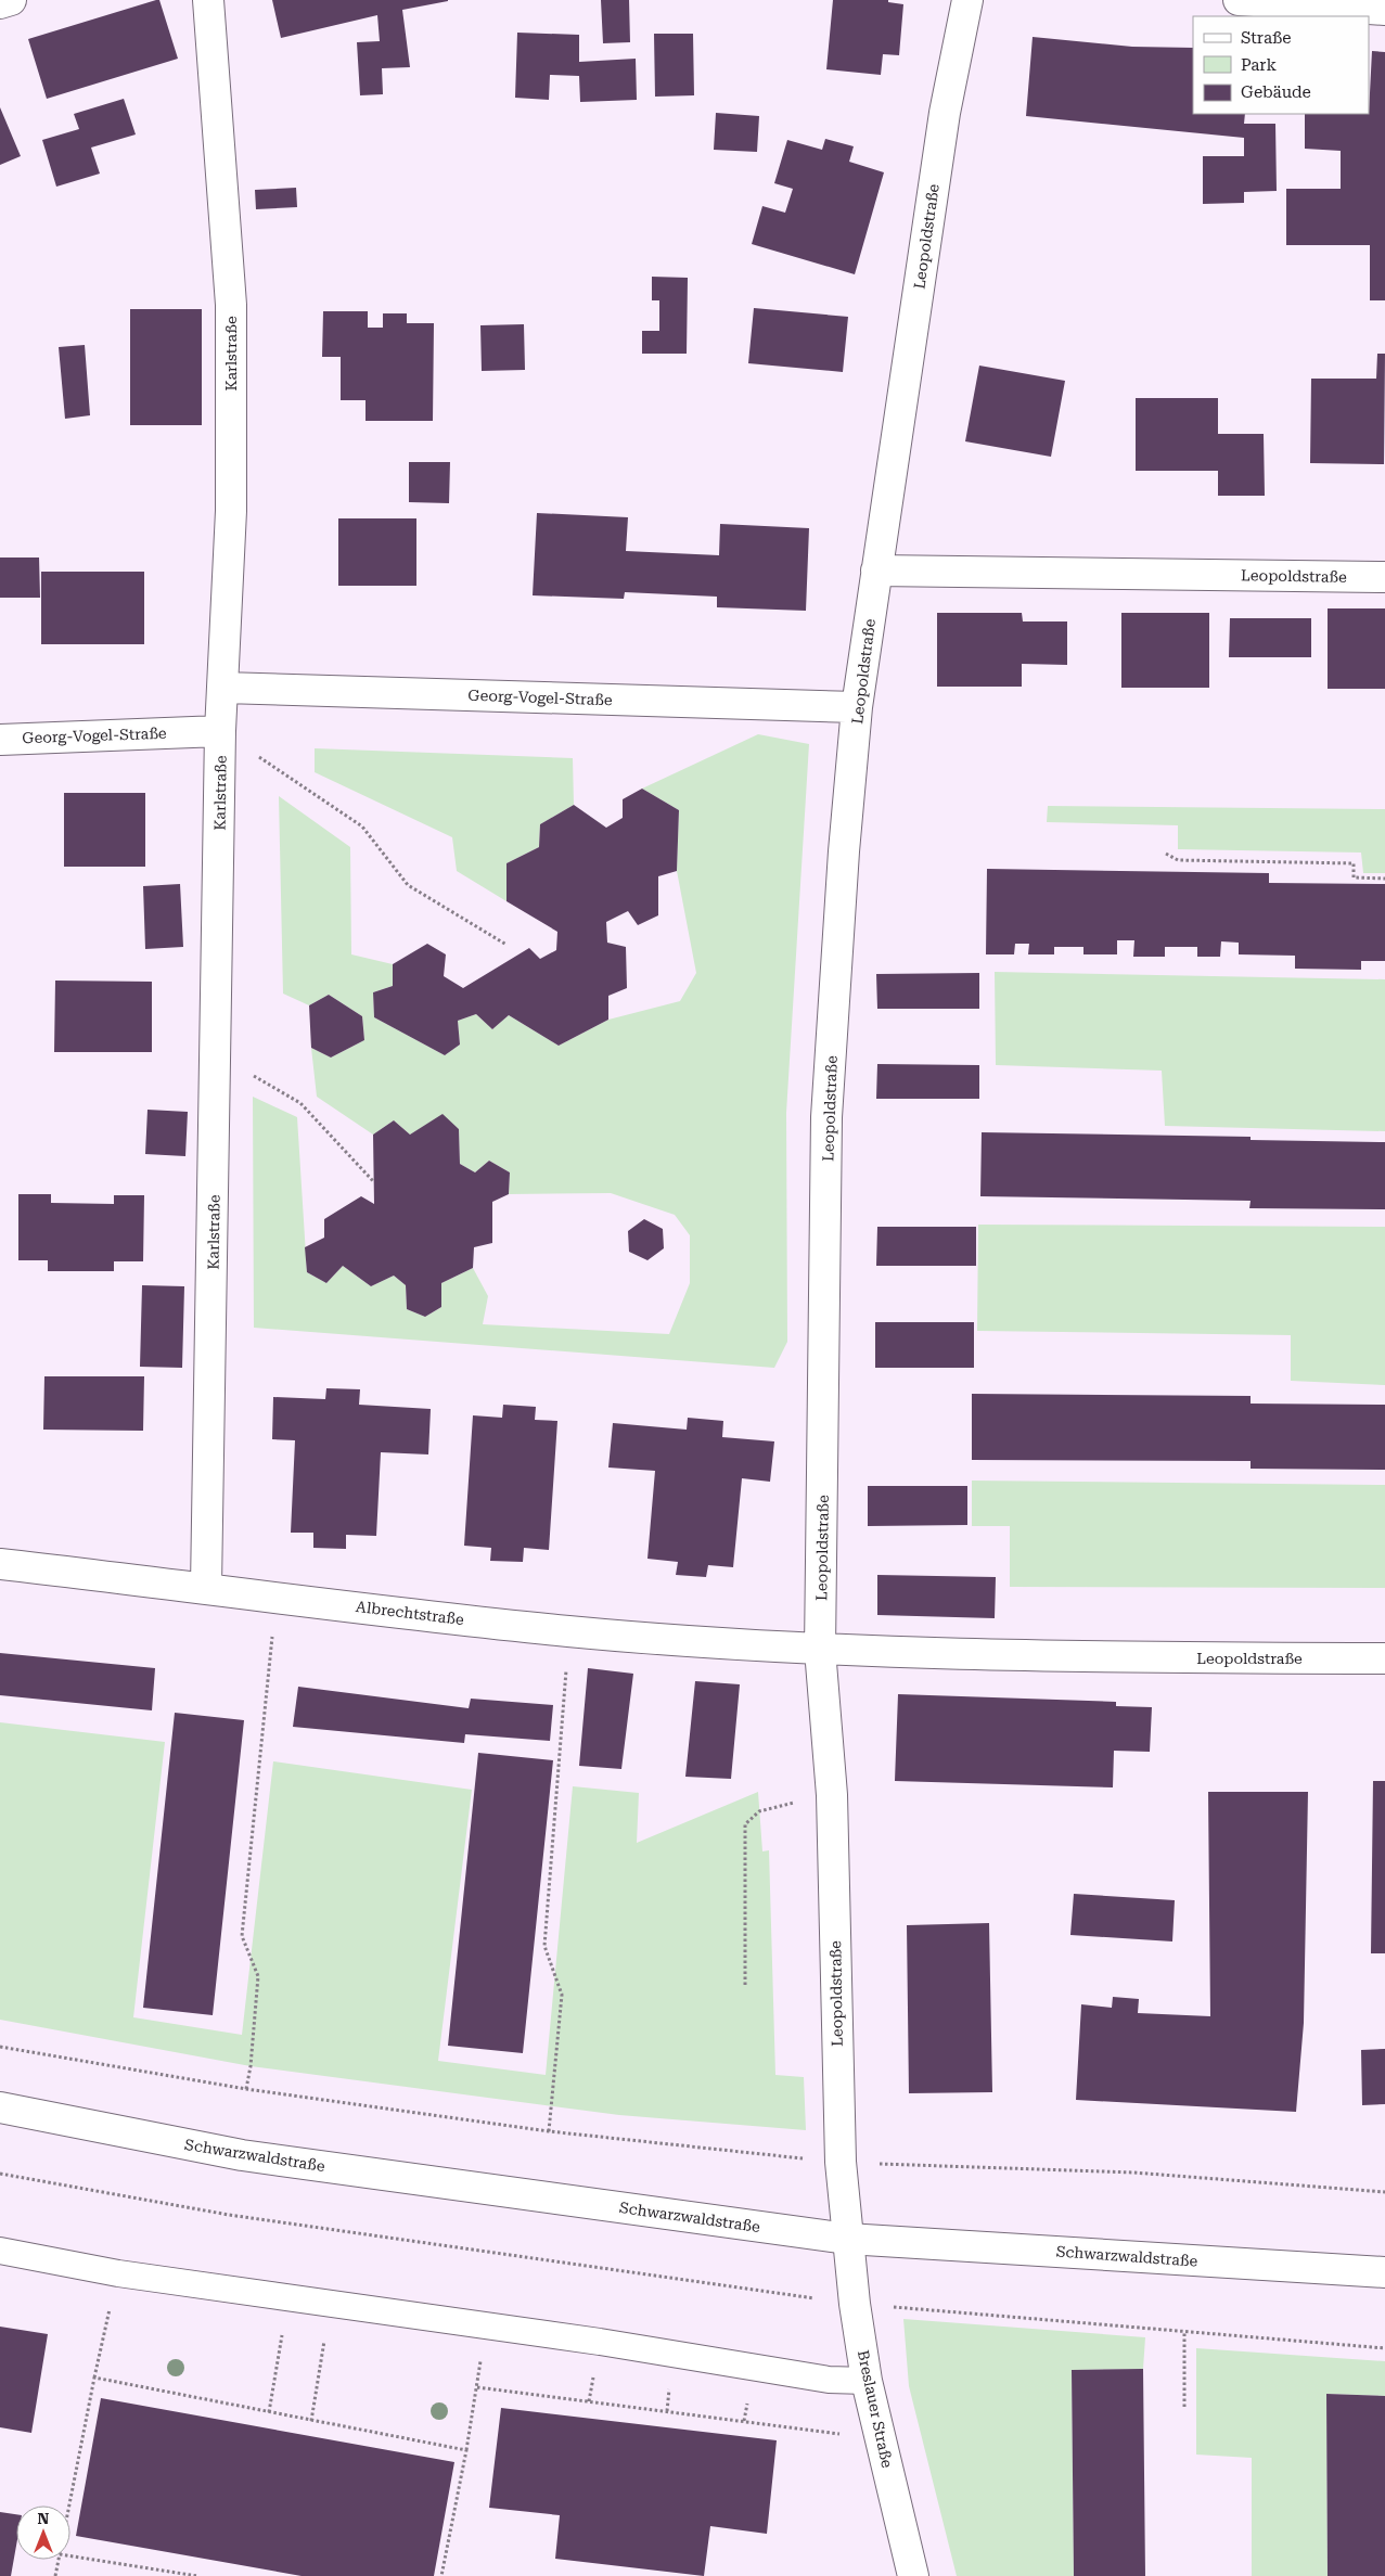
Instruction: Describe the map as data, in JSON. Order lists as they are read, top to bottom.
{
  "streets": {
    "street": [
      "Leopoldstraße",
      "Karlstraße",
      "Georg-Vogel-Straße",
      "Albrechtstraße",
      "Schwarzwaldstraße",
      "Breslauer Straße"
    ]
  },
  "crossings": [
    ["Leopoldstraße", "Georg-Vogel-Straße"],
    ["Leopoldstraße", "Albrechtstraße"],
    ["Leopoldstraße", "Schwarzwaldstraße"],
    ["Leopoldstraße", "Breslauer Straße"],
    ["Karlstraße", "Georg-Vogel-Straße"],
    ["Karlstraße", "Albrechtstraße"],
    ["Schwarzwaldstraße", "Breslauer Straße"]
  ],
  "legend": ["Straße", "Park", "Gebäude"],
  "north": "top"
}
